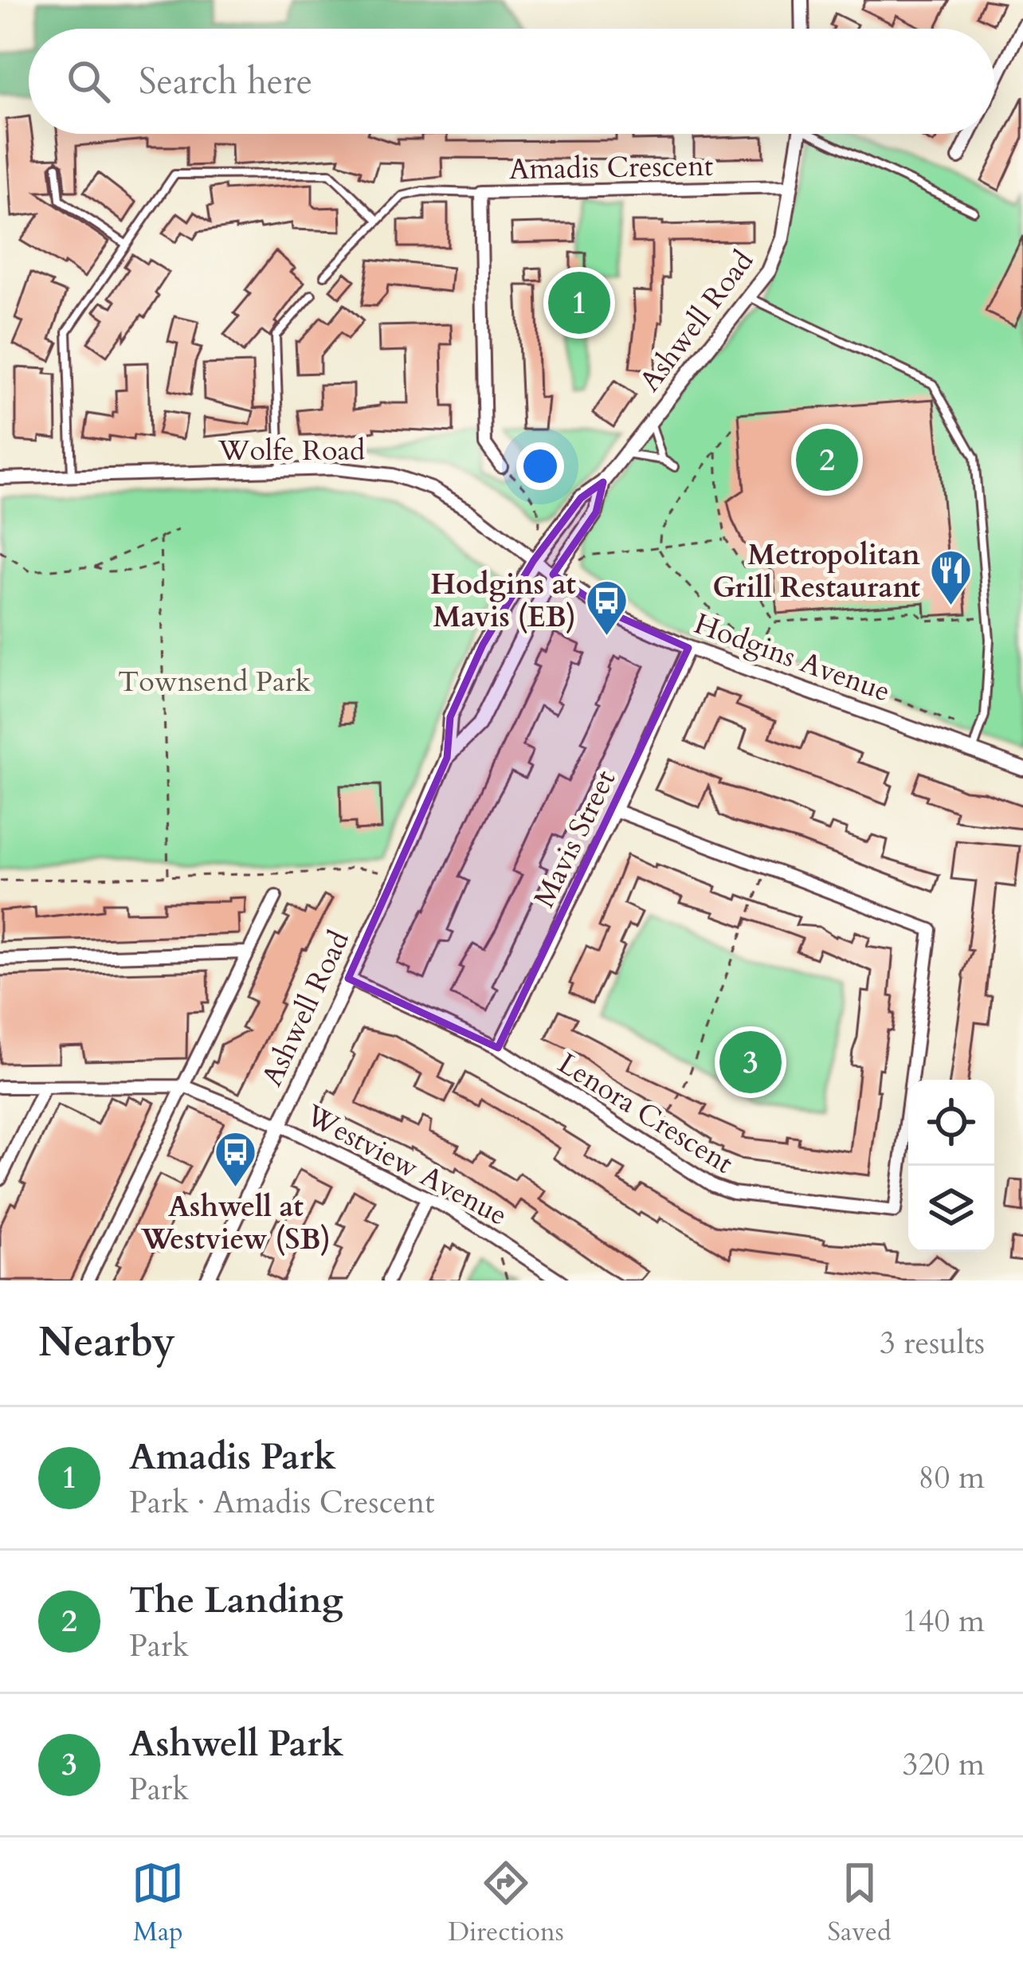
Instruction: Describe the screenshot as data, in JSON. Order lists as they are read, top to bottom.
{
  "streets": {
    "street": [
      "Amadis Crescent",
      "Ashwell Road",
      "Wolfe Road",
      "Hodgins Avenue",
      "Mavis Street",
      "Lenora Crescent",
      "Westview Avenue"
    ]
  },
  "crossings": [
    ["Amadis Crescent", "Ashwell Road"],
    ["Ashwell Road", "Wolfe Road"],
    ["Ashwell Road", "Hodgins Avenue"],
    ["Ashwell Road", "Lenora Crescent"],
    ["Ashwell Road", "Westview Avenue"],
    ["Wolfe Road", "Hodgins Avenue"],
    ["Hodgins Avenue", "Mavis Street"],
    ["Mavis Street", "Lenora Crescent"]
  ],
  "parks": ["Townsend Park"],
  "places": {
    "restaurant": ["Metropolitan Grill Restaurant"],
    "bus stop": ["Hodgins at Mavis (EB)", "Ashwell at Westview (SB)"]
  },
  "page": {
    "search": "Search here",
    "pins": ["1", "2", "3"],
    "heading": ["Nearby", "3 results"],
    "list": [
      {
        "mark": "1",
        "name": "Amadis Park",
        "note": "Park · Amadis Crescent",
        "value": "80 m"
      },
      {
        "mark": "2",
        "name": "The Landing",
        "note": "Park",
        "value": "140 m"
      },
      {
        "mark": "3",
        "name": "Ashwell Park",
        "note": "Park",
        "value": "320 m"
      }
    ],
    "nav": ["Map", "Directions", "Saved"]
  }
}
